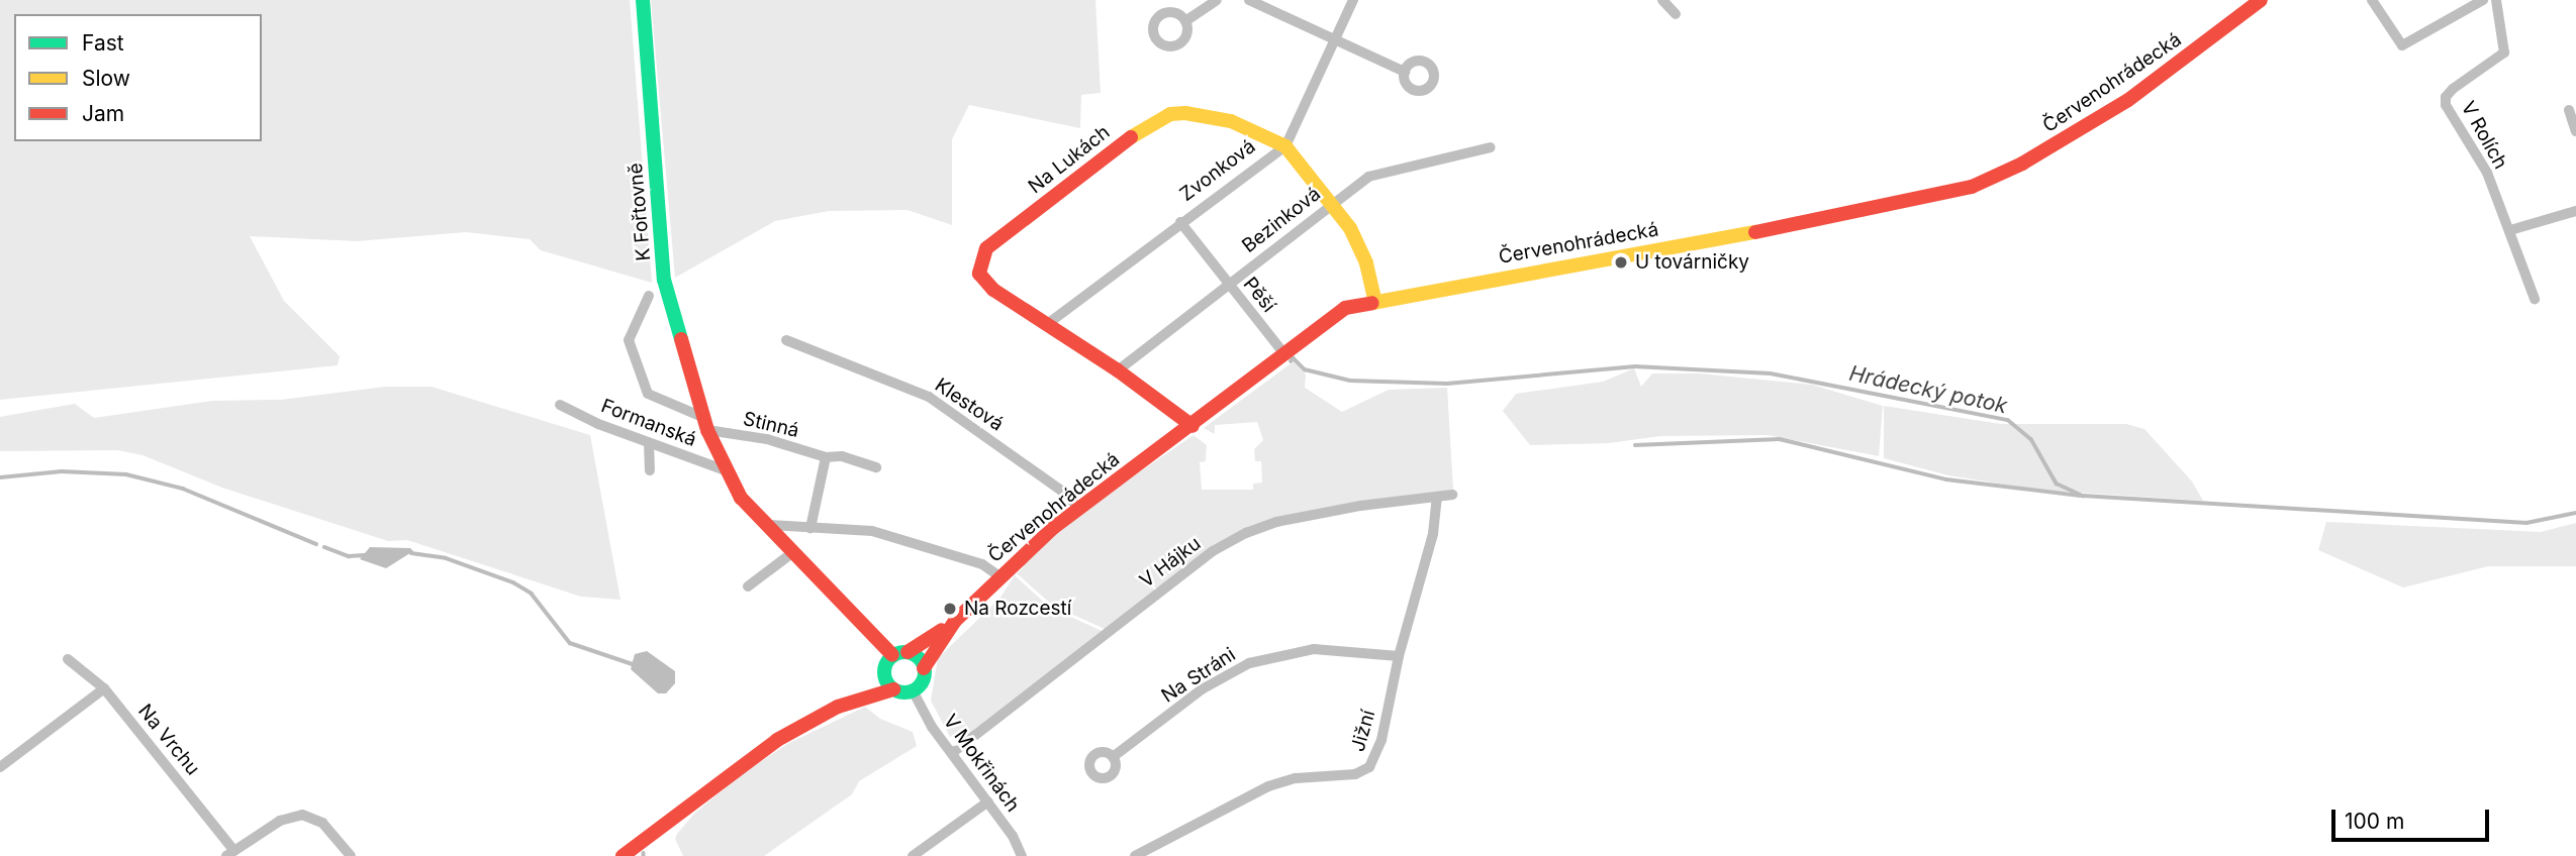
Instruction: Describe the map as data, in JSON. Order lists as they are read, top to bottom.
{
  "streets": {
    "street": [
      "Červenohrádecká",
      "V Rolích",
      "Na Lukách",
      "Zvonková",
      "K Fořtovně",
      "Bezinková",
      "Pěší",
      "Klestová",
      "Formanská",
      "Stinná",
      "V Hájku",
      "Na Stráni",
      "Jižní",
      "Na Vrchu",
      "V Mokřinách"
    ]
  },
  "crossings": [
    ["Červenohrádecká", "Na Lukách"],
    ["Červenohrádecká", "K Fořtovně"],
    ["Červenohrádecká", "Pěší"],
    ["Červenohrádecká", "Klestová"],
    ["Červenohrádecká", "V Mokřinách"],
    ["Na Lukách", "Zvonková"],
    ["Na Lukách", "Bezinková"],
    ["Zvonková", "Pěší"],
    ["K Fořtovně", "Formanská"],
    ["K Fořtovně", "Stinná"],
    ["K Fořtovně", "V Mokřinách"],
    ["Bezinková", "Pěší"],
    ["V Hájku", "Jižní"],
    ["V Hájku", "V Mokřinách"],
    ["Na Stráni", "Jižní"]
  ],
  "water": ["Hrádecký potok"],
  "places": ["U továrničky", "Na Rozcestí"],
  "legend": ["Fast", "Slow", "Jam"],
  "scale_bar": "100 m"
}
